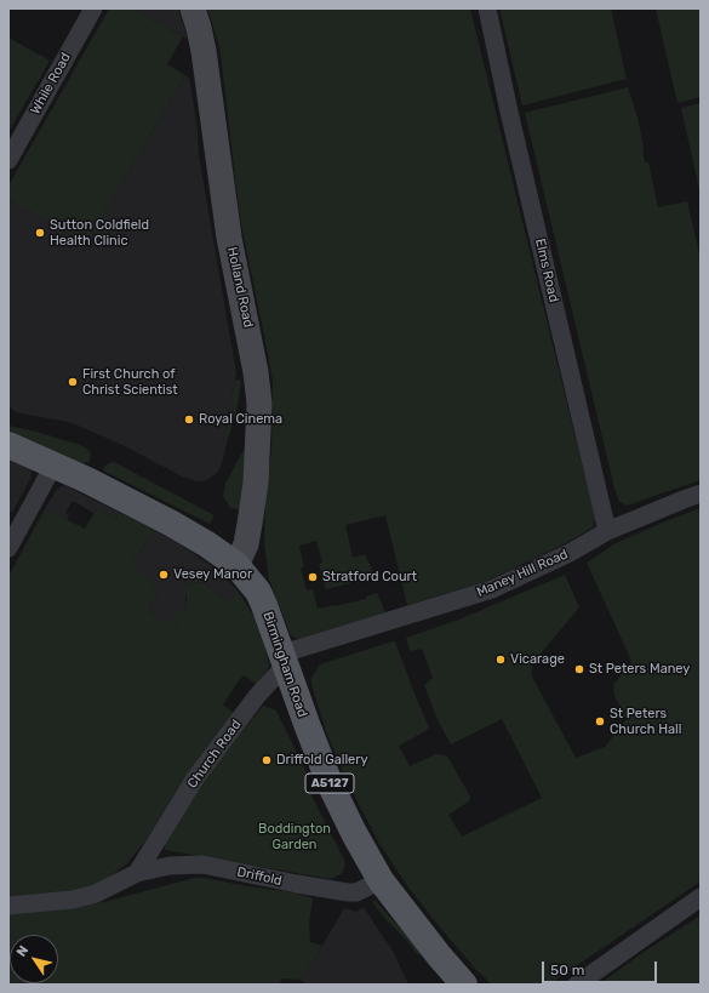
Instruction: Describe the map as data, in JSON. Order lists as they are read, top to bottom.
{
  "streets": {
    "main road": ["Birmingham Road", "A5127"],
    "street": [
      "While Road",
      "Elms Road",
      "Holland Road",
      "Maney Hill Road",
      "Church Road",
      "Driffold"
    ]
  },
  "crossings": [
    ["Elms Road", "Maney Hill Road"],
    ["Holland Road", "Birmingham Road"],
    ["Maney Hill Road", "Birmingham Road"],
    ["Maney Hill Road", "Church Road"],
    ["Birmingham Road", "Church Road"],
    ["Birmingham Road", "Driffold"],
    ["Church Road", "Driffold"]
  ],
  "parks": ["Boddington Garden"],
  "places": [
    "Sutton Coldfield Health Clinic",
    "First Church of Christ Scientist",
    "Royal Cinema",
    "Vesey Manor",
    "Stratford Court",
    "Vicarage",
    "St Peters Maney",
    "St Peters Church Hall",
    "Driffold Gallery"
  ],
  "scale_bar": "50 m",
  "north": "top left"
}
